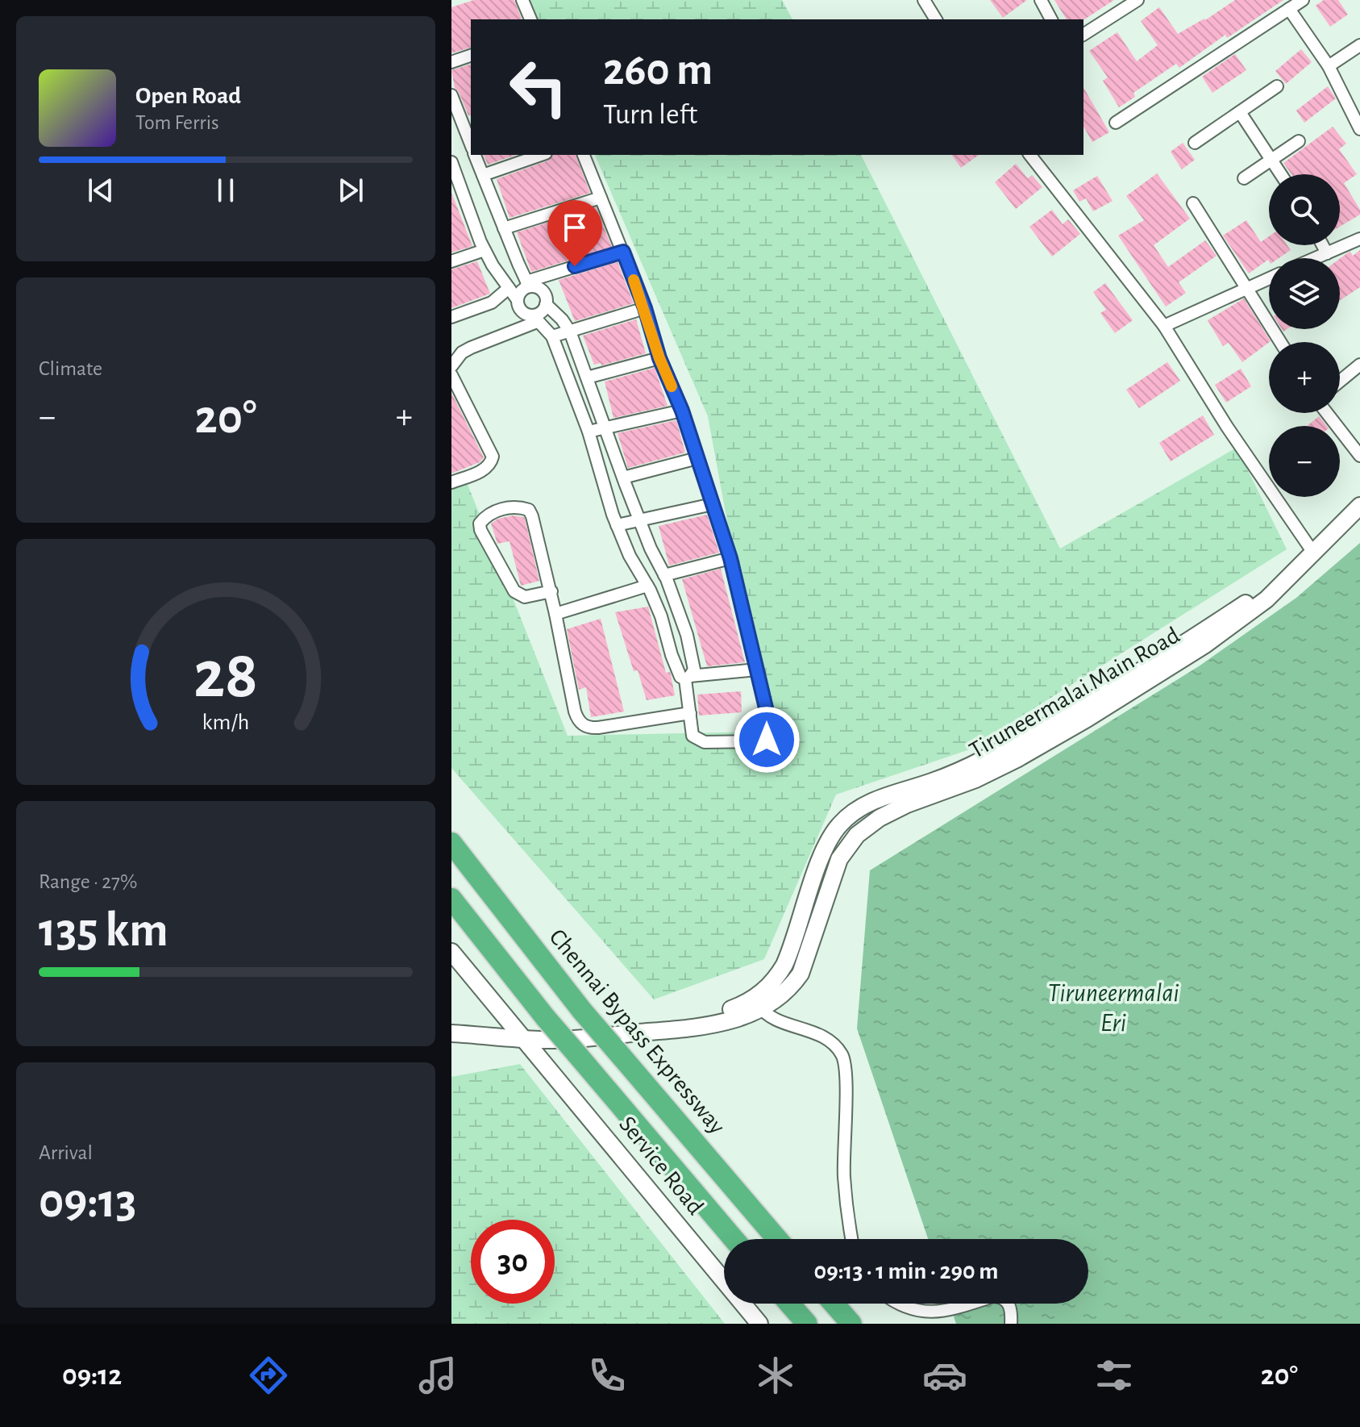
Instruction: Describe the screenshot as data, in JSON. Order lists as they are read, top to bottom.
{
  "streets": {
    "highway": ["Chennai Bypass Expressway"],
    "main road": ["Tiruneermalai Main Road", "Service Road"]
  },
  "crossings": [
    ["Tiruneermalai Main Road", "Service Road"]
  ],
  "water": ["Tiruneermalai Eri"],
  "page": {
    "turn": ["260 m", "Turn left"],
    "song": ["Open Road", "Tom Ferris"],
    "map_buttons": ["+", "−"],
    "tile": [
      "Climate",
      ["Range · 27%", "135 km"],
      ["Arrival", "09:13"]
    ],
    "heat": ["−", "20°", "+"],
    "limit": "30",
    "trip": "09:13 · 1 min · 290 m",
    "tabs": ["09:12", "20°"],
    "gauge": ["28", "km/h"]
  }
}
